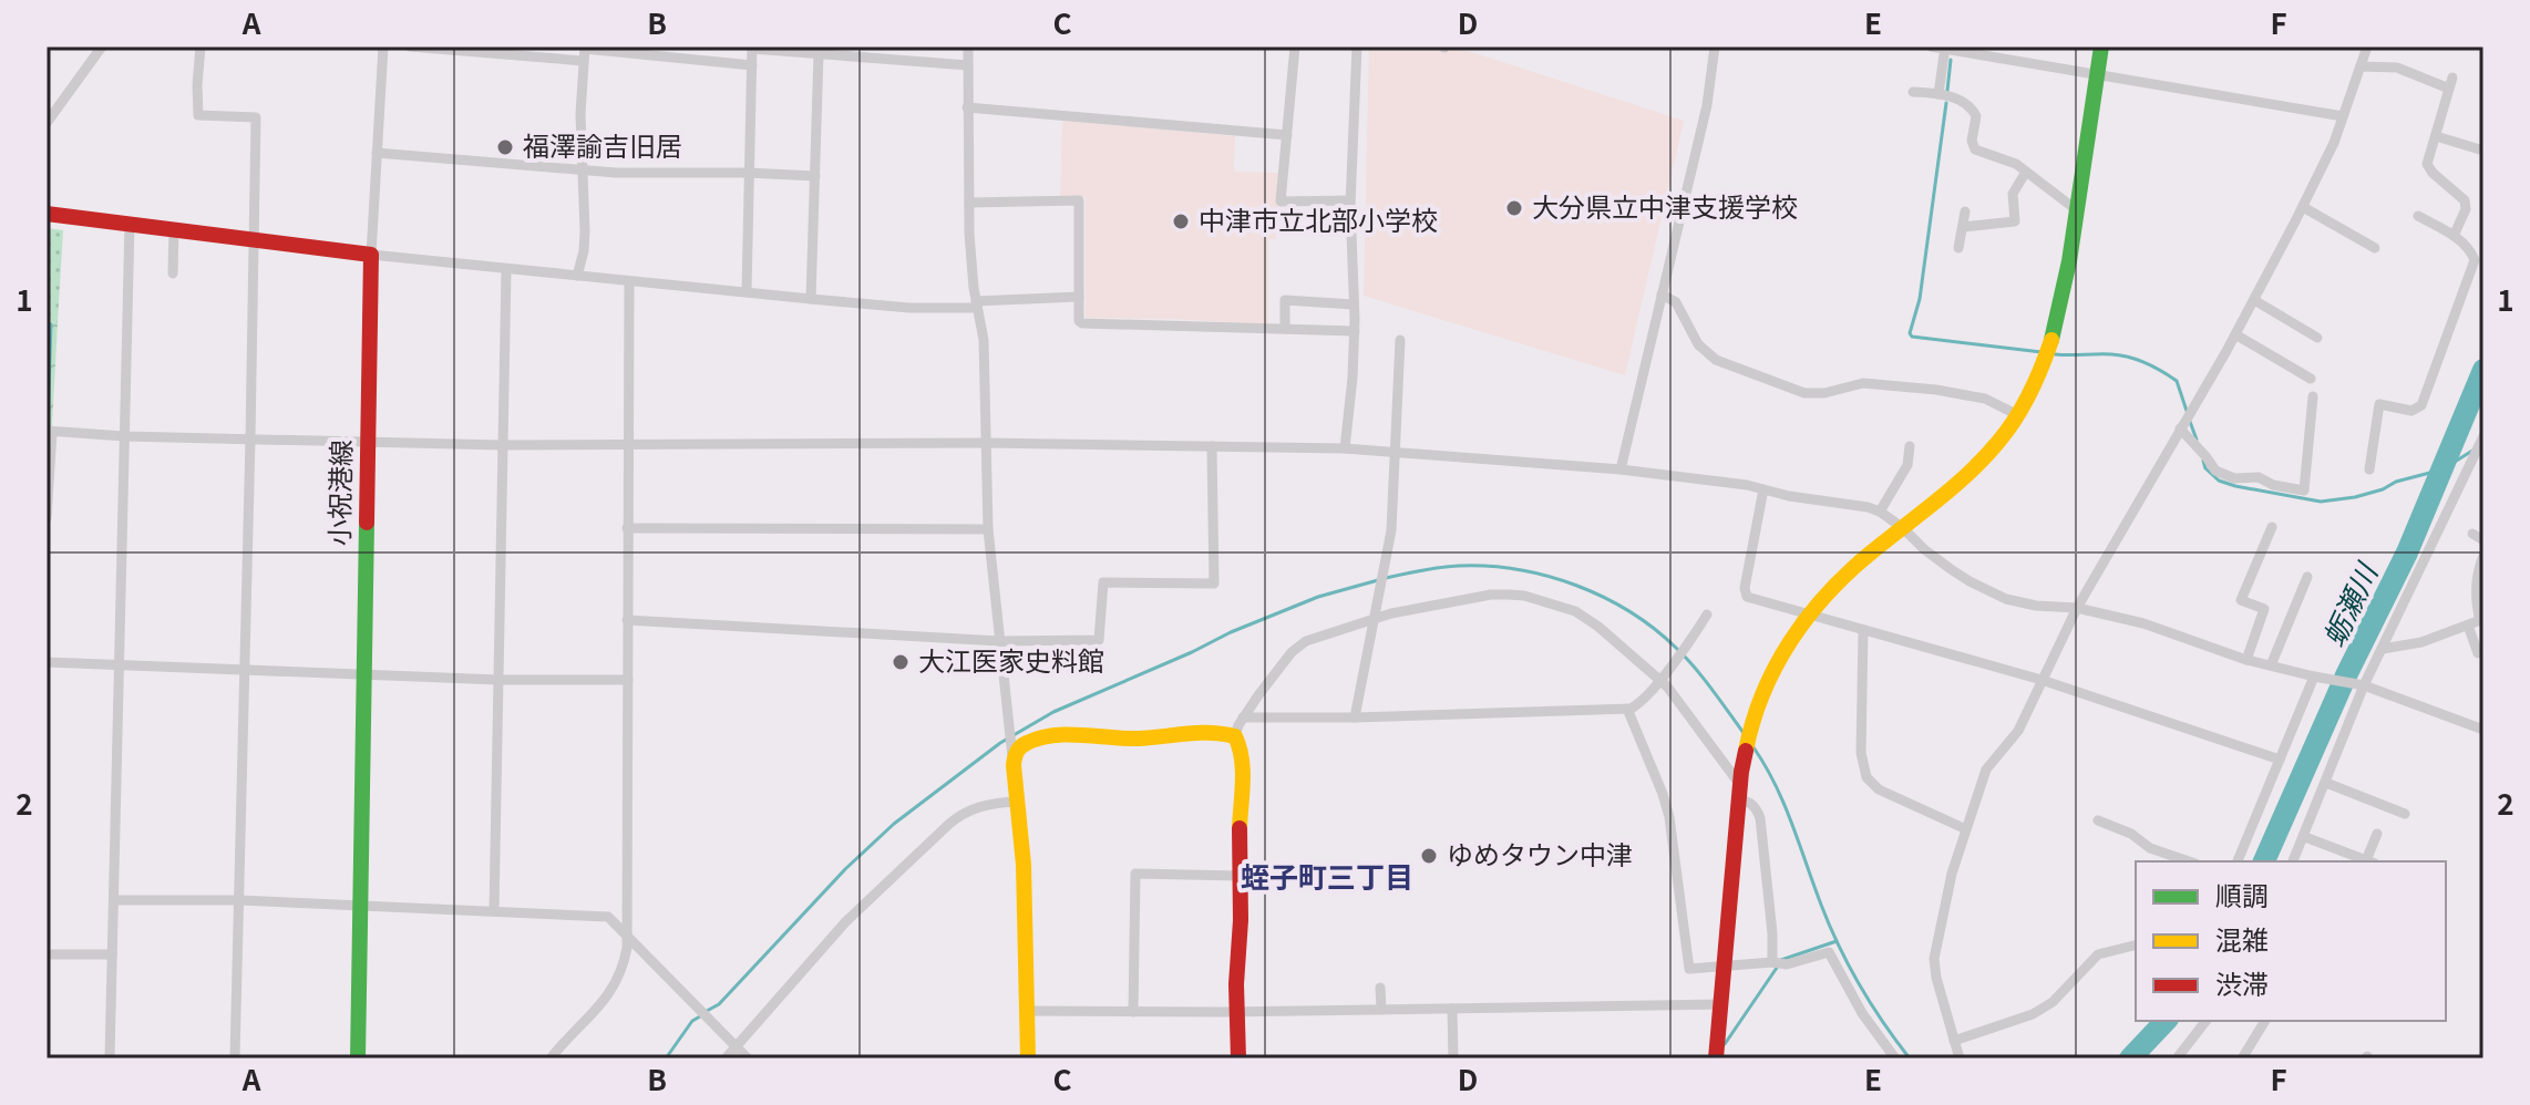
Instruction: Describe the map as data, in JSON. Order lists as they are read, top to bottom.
{
  "streets": {
    "street": ["小祝港線"]
  },
  "districts": ["蛭子町三丁目"],
  "water": ["蛎瀬川"],
  "places": [
    "福澤諭吉旧居",
    "大分県立中津支援学校",
    "中津市立北部小学校",
    "大江医家史料館",
    "ゆめタウン中津"
  ],
  "legend": ["順調", "混雑", "渋滞"],
  "grid": {
    "columns": [
      "A",
      "B",
      "C",
      "D",
      "E",
      "F"
    ],
    "rows": ["1", "2"]
  }
}
